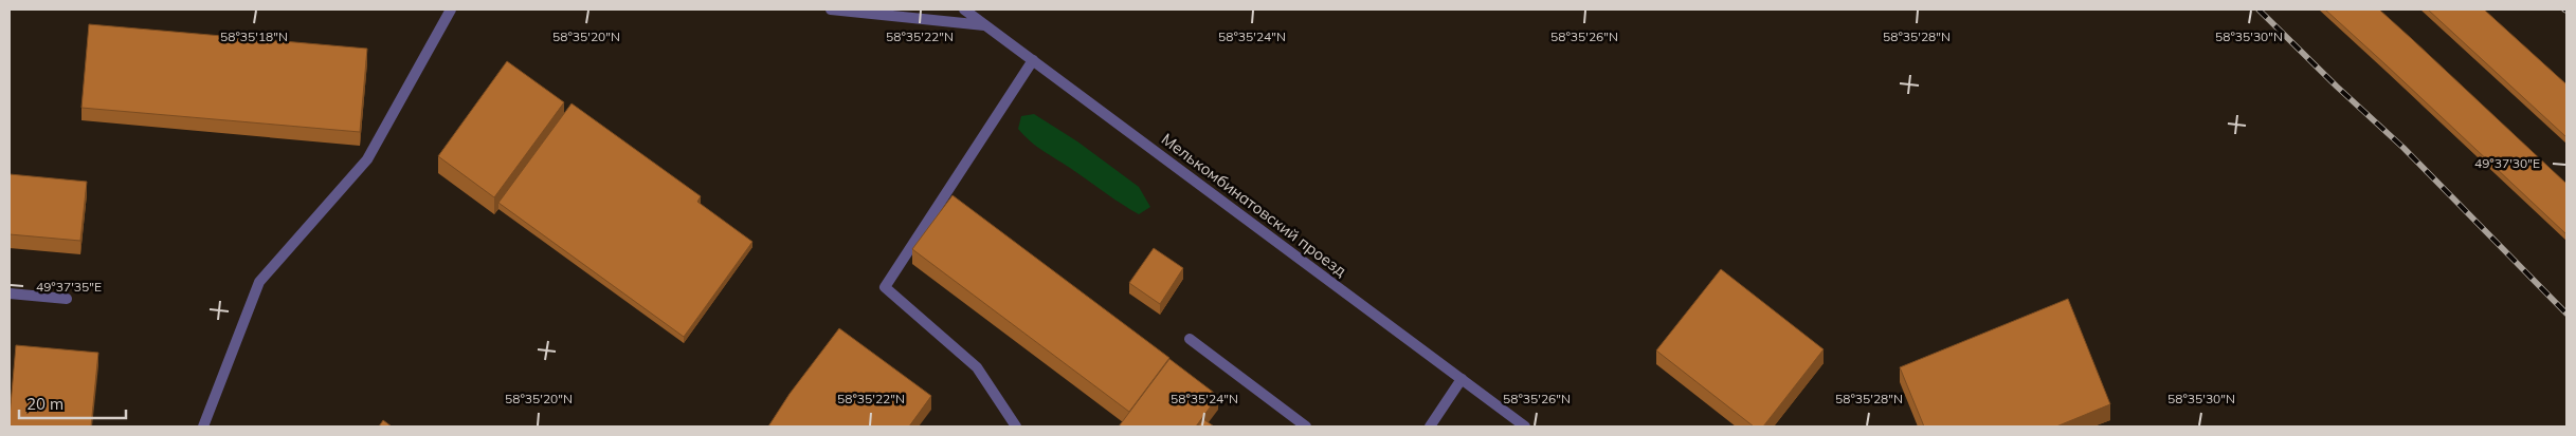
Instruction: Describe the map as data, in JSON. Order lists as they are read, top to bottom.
{
  "streets": {
    "street": ["Мелькомбинатовский проезд"]
  },
  "scale_bar": "20 m",
  "coordinates": [
    "58°35'18\"N",
    "58°35'20\"N",
    "58°35'22\"N",
    "58°35'24\"N",
    "58°35'26\"N",
    "58°35'28\"N",
    "58°35'30\"N",
    "49°37'30\"E",
    "49°37'35\"E"
  ]
}
